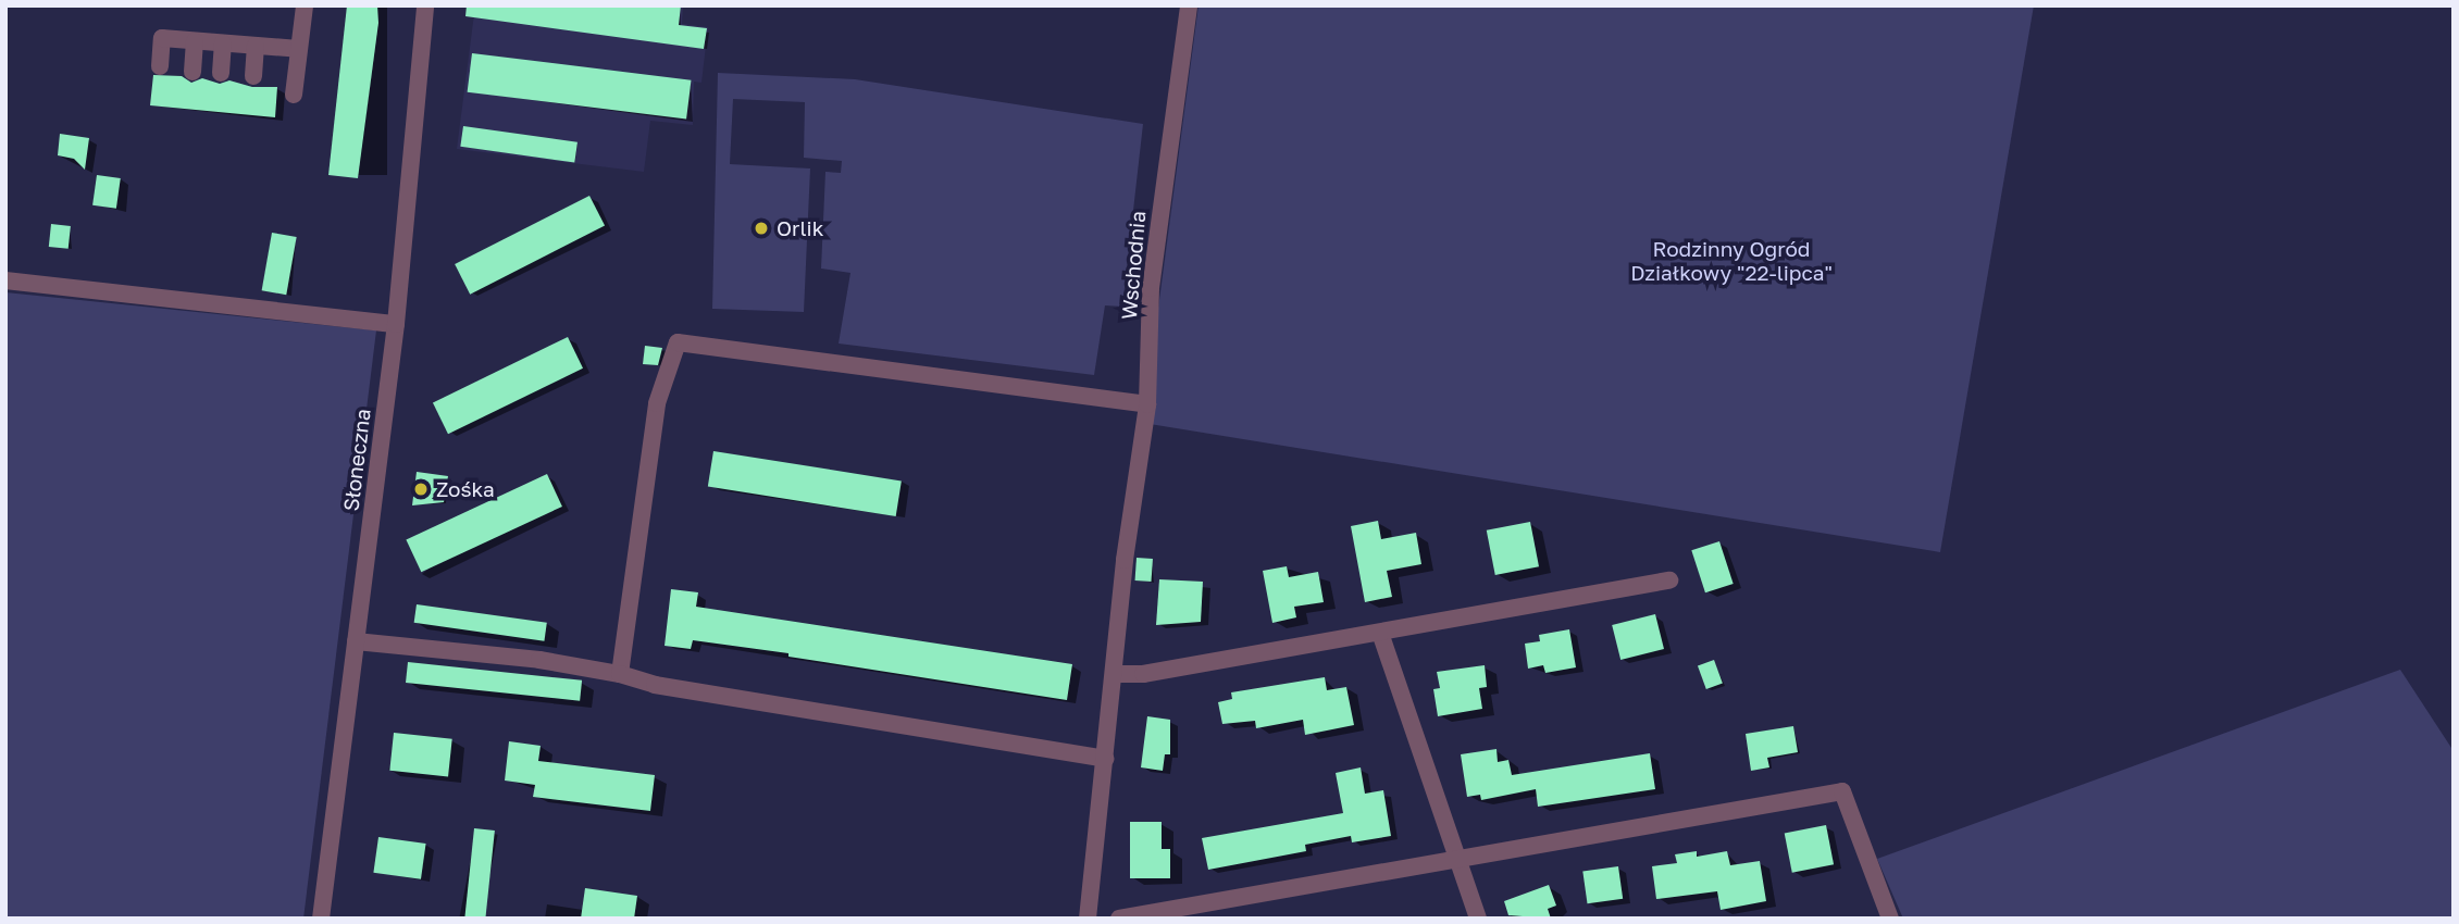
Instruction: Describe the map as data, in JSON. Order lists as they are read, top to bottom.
{
  "streets": {
    "street": ["Wschodnia", "Słoneczna"]
  },
  "parks": ["Rodzinny Ogród Działkowy \"22-lipca\""],
  "places": ["Orlik", "Zośka"]
}
